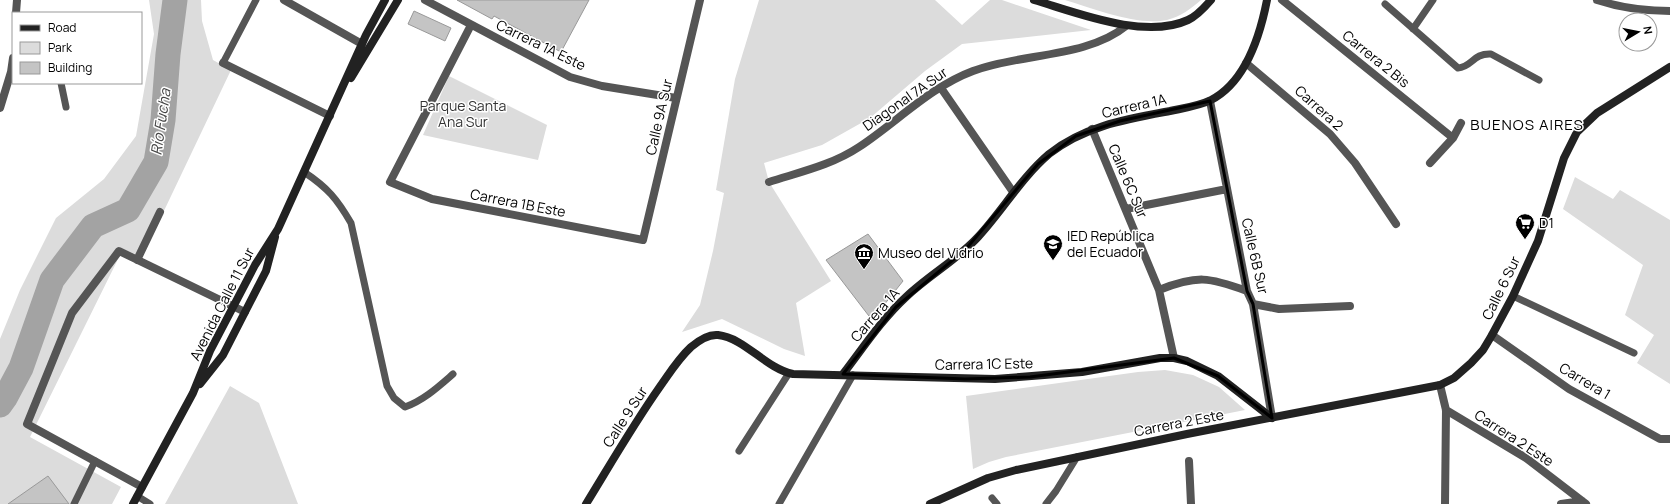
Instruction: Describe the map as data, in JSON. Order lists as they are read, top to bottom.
{
  "streets": {
    "street": [
      "Carrera 1A Este",
      "Carrera 2 Bis",
      "Diagonal 7A Sur",
      "Carrera 1A",
      "Carrera 2",
      "Calle 9A Sur",
      "Calle 6C Sur",
      "Carrera 1B Este",
      "Calle 6B Sur",
      "Calle 6 Sur",
      "Avenida Calle 11 Sur",
      "Carrera 1C Este",
      "Carrera 1",
      "Calle 9 Sur",
      "Carrera 2 Este"
    ]
  },
  "crossings": [
    ["Carrera 1A Este", "Calle 9A Sur"],
    ["Carrera 1A Este", "Carrera 1B Este"],
    ["Carrera 1A", "Calle 6C Sur"],
    ["Carrera 1A", "Calle 6B Sur"],
    ["Carrera 1A", "Carrera 1C Este"],
    ["Calle 9A Sur", "Carrera 1B Este"],
    ["Calle 6C Sur", "Carrera 1C Este"],
    ["Calle 6B Sur", "Carrera 1C Este"],
    ["Calle 6B Sur", "Carrera 2 Este"],
    ["Calle 6 Sur", "Carrera 1"],
    ["Calle 6 Sur", "Carrera 2 Este"],
    ["Carrera 1C Este", "Calle 9 Sur"],
    ["Carrera 1C Este", "Carrera 2 Este"]
  ],
  "districts": ["BUENOS AIRES"],
  "water": ["Río Fucha"],
  "parks": ["Parque Santa Ana Sur"],
  "places": {
    "supermarket": ["D1"],
    "school or university": ["IED República del Ecuador"],
    "museum": ["Museo del Vidrio"]
  },
  "legend": ["Road", "Park", "Building"],
  "north": "right"
}
